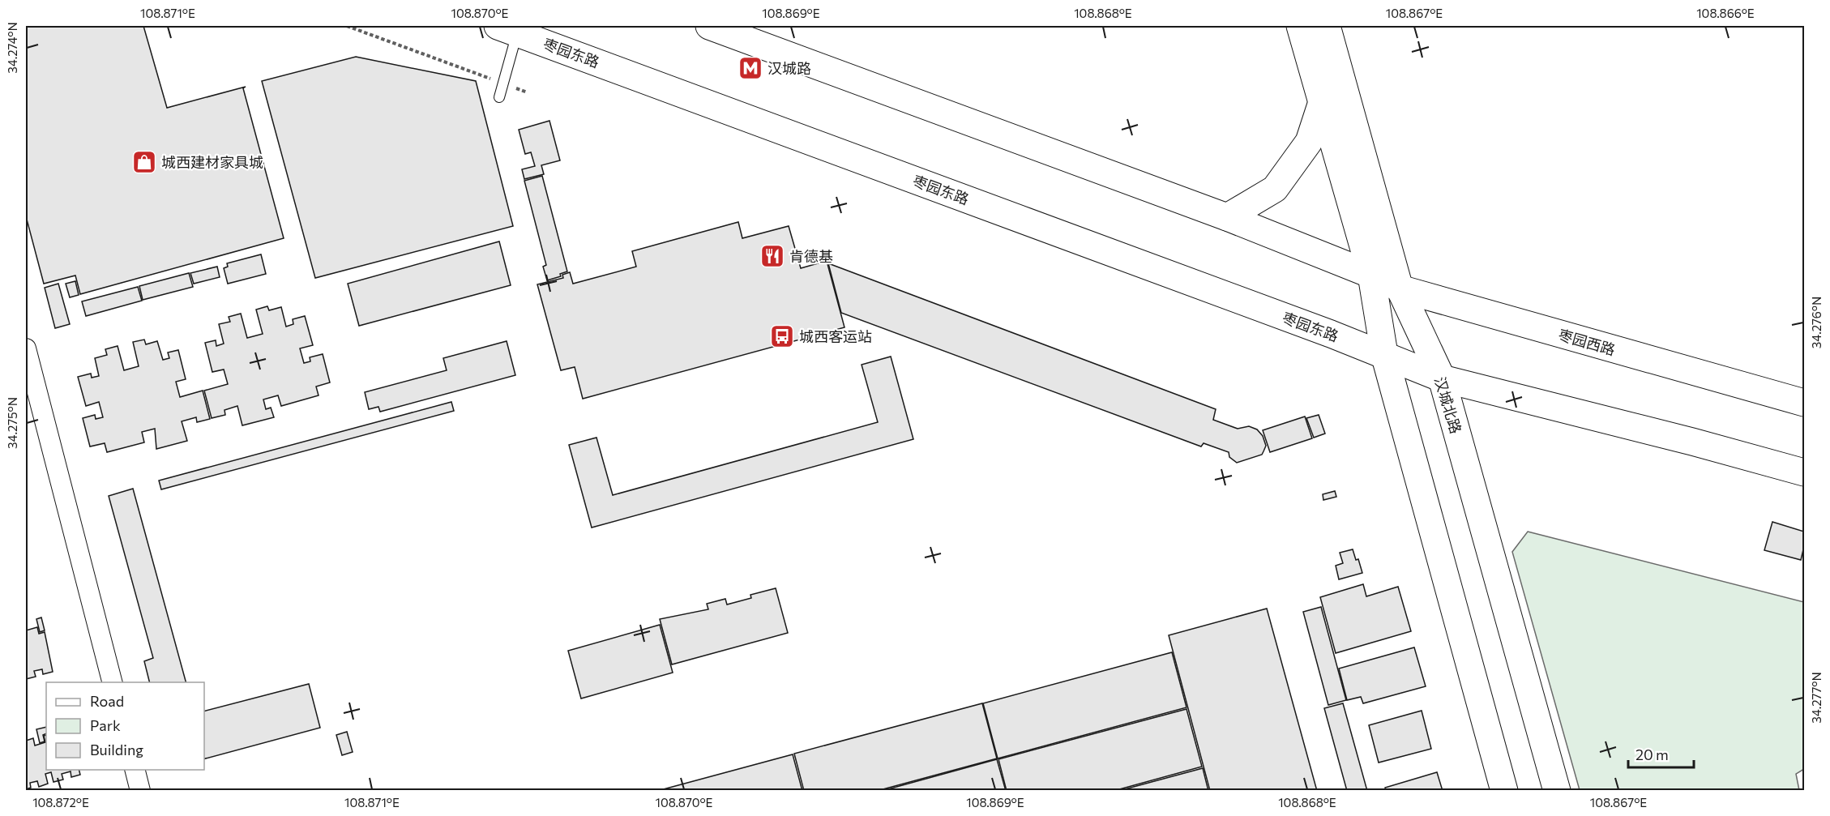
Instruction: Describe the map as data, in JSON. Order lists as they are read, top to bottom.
{
  "streets": {
    "main road": ["枣园东路", "枣园西路", "汉城北路"]
  },
  "crossings": [
    ["枣园西路", "汉城北路"]
  ],
  "places": {
    "metro station": ["汉城路"],
    "shop": ["城西建材家具城"],
    "restaurant": ["肯德基"],
    "bus stop": ["城西客运站"]
  },
  "legend": ["Road", "Park", "Building"],
  "scale_bar": "20 m",
  "coordinates": [
    "108.871°E",
    "108.870°E",
    "108.869°E",
    "108.868°E",
    "108.867°E",
    "108.866°E",
    "34.274°N",
    "34.276°N",
    "34.275°N",
    "34.277°N",
    "108.872°E"
  ]
}
